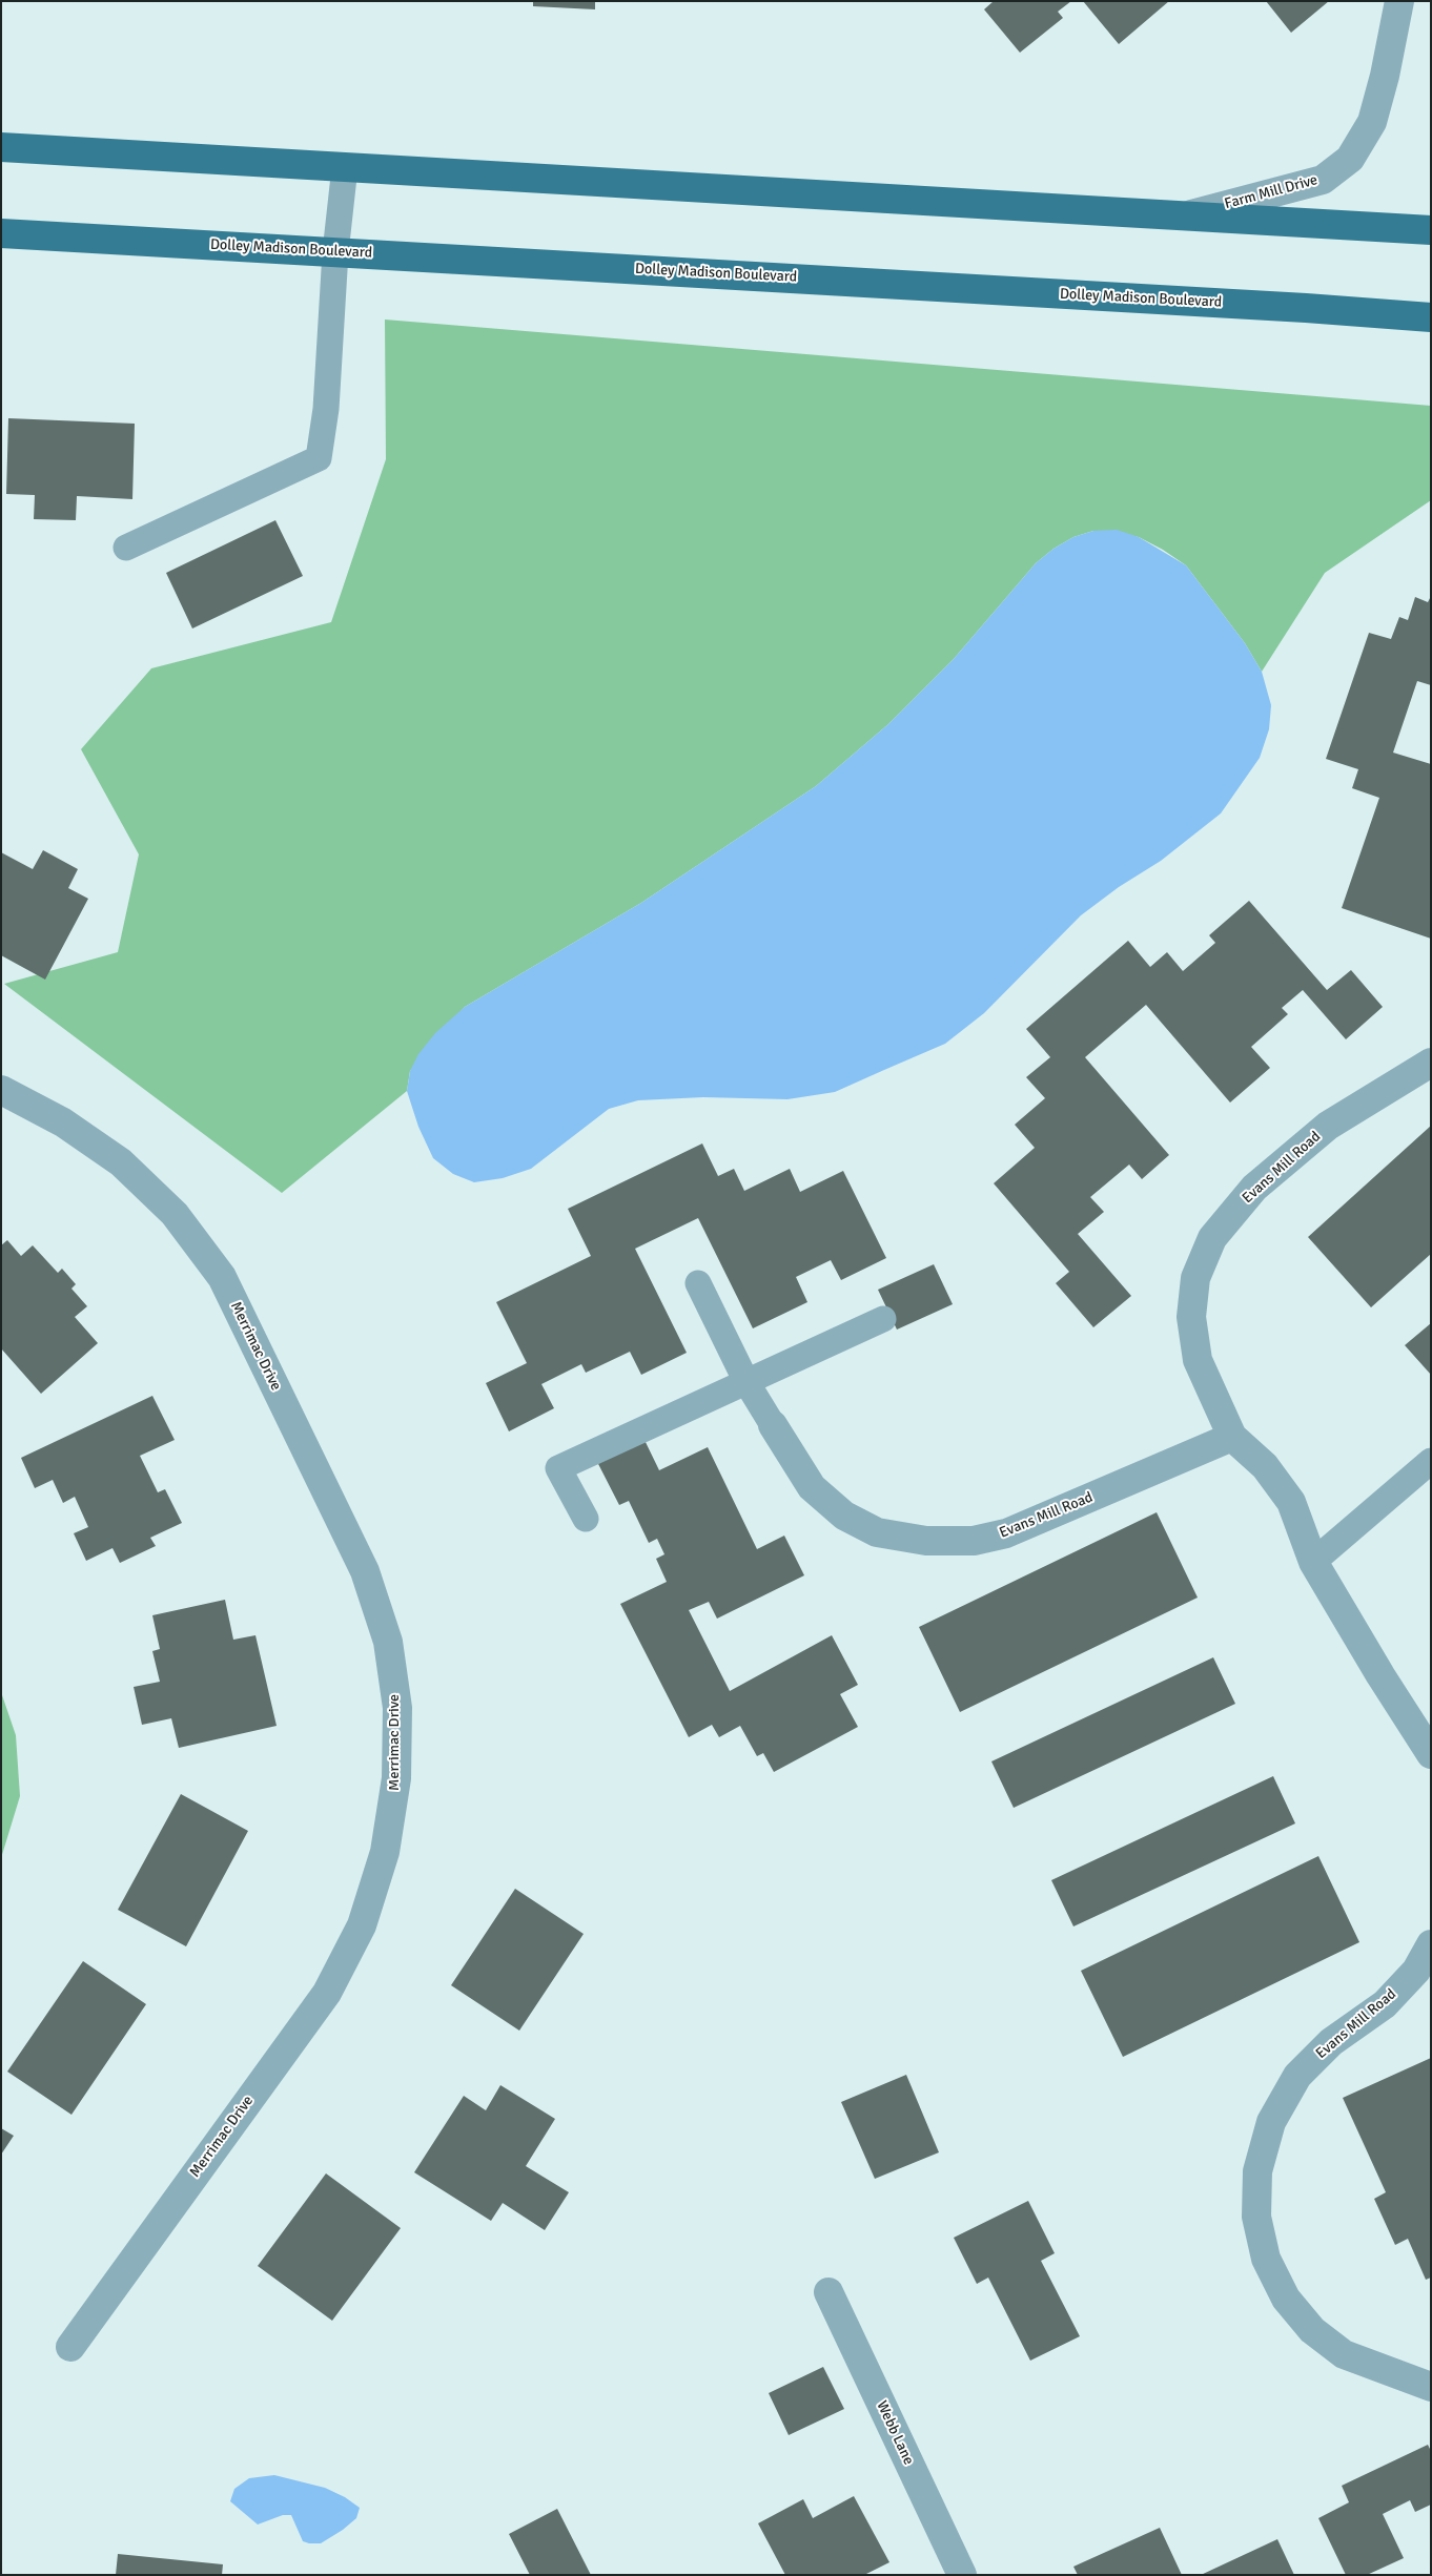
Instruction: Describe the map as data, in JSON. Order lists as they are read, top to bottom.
{
  "streets": {
    "main road": ["Dolley Madison Boulevard"],
    "street": [
      "Farm Mill Drive",
      "Evans Mill Road",
      "Merrimac Drive",
      "Webb Lane"
    ]
  }
}
